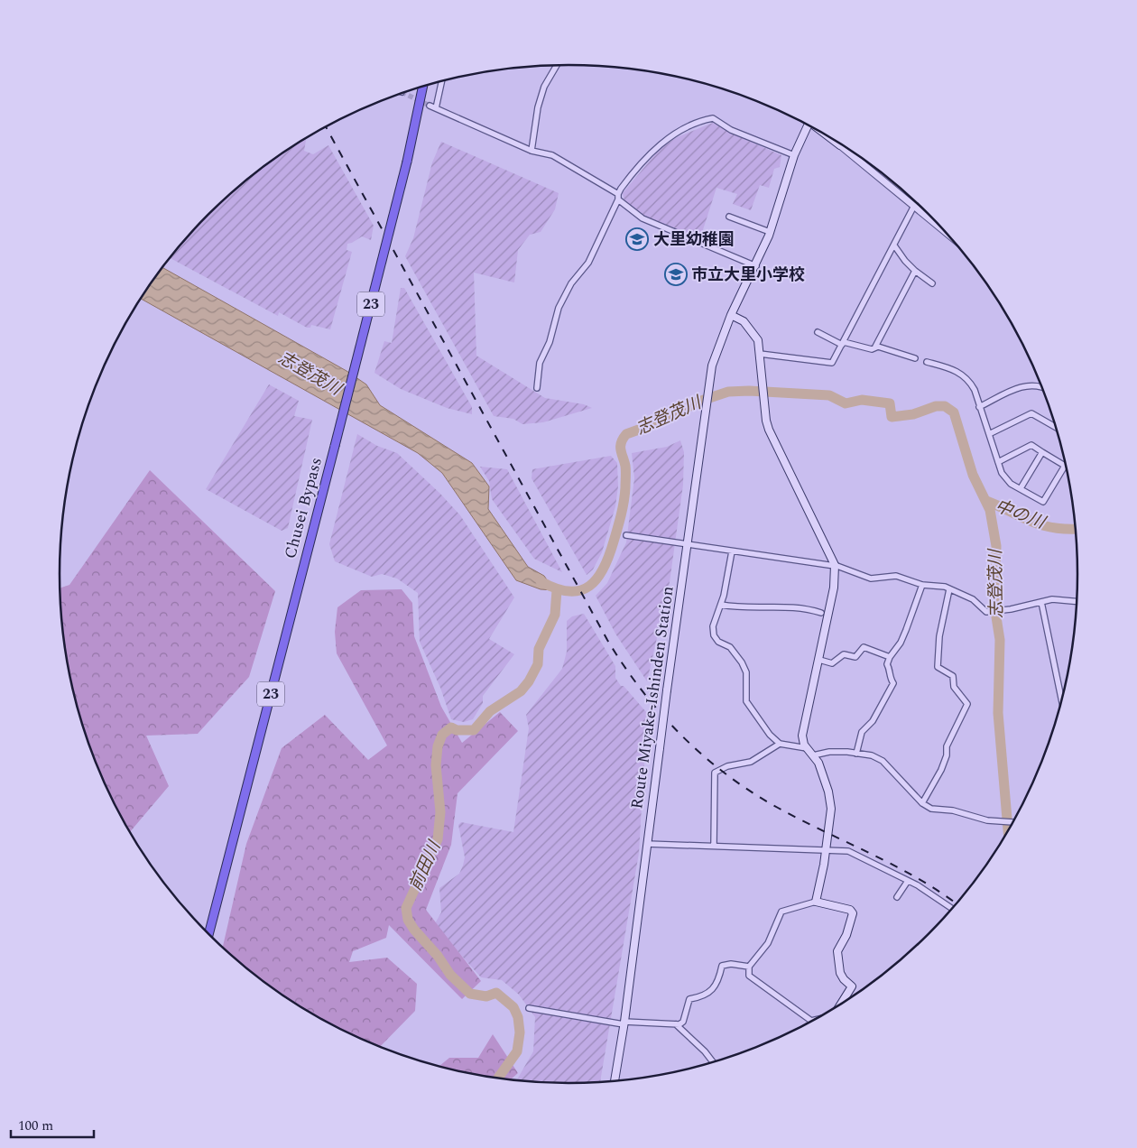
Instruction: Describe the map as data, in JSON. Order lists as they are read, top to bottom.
{
  "streets": {
    "highway": ["23", "Chusei Bypass"],
    "main road": ["Route Miyake-Ishinden Station"]
  },
  "water": ["志登茂川", "中の川", "前田川"],
  "places": {
    "school or university": ["大里幼稚園", "市立大里小学校"]
  },
  "scale_bar": "100 m"
}
